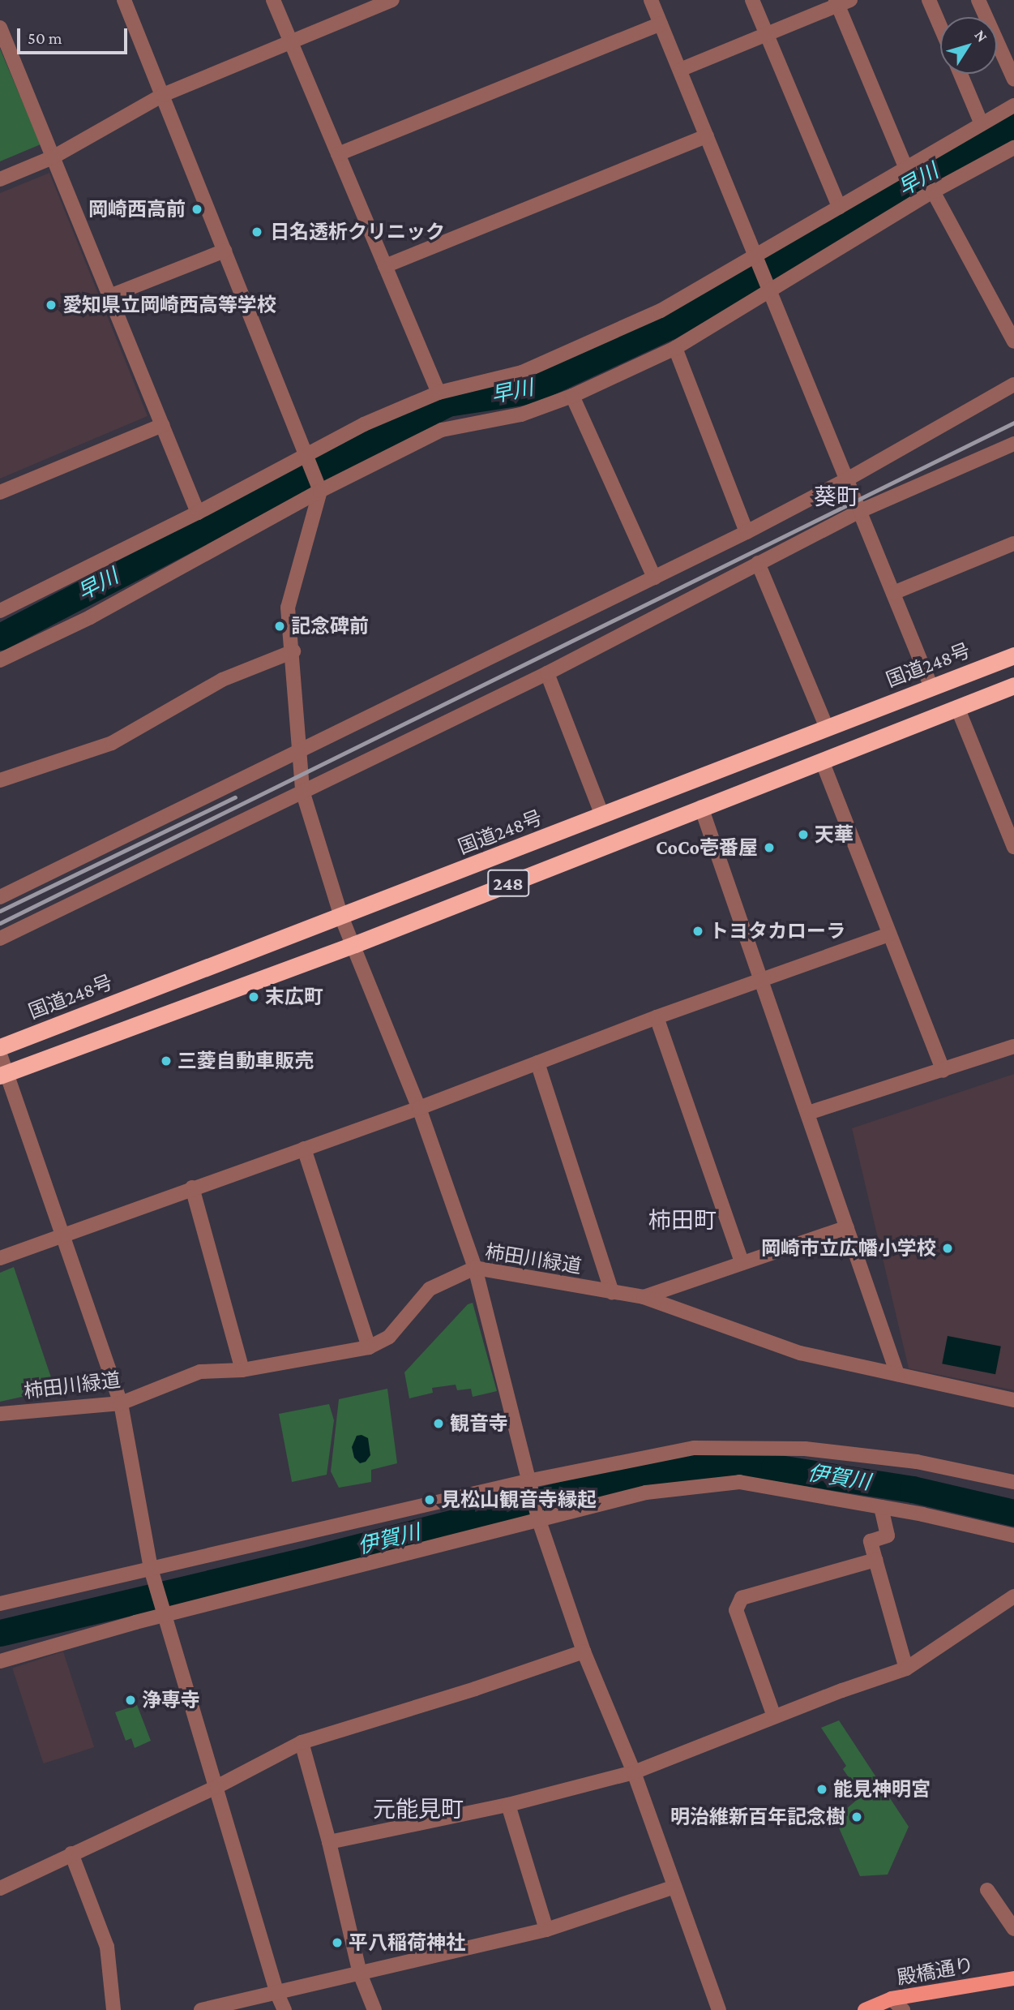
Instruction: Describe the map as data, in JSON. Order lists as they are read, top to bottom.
{
  "streets": {
    "highway": ["国道248号", "248"],
    "main road": ["殿橋通り"],
    "street": ["柿田川緑道"]
  },
  "districts": ["葵町", "柿田町", "元能見町"],
  "water": ["早川", "伊賀川"],
  "places": [
    "岡崎西高前",
    "日名透析クリニック",
    "愛知県立岡崎西高等学校",
    "記念碑前",
    "天華",
    "CoCo壱番屋",
    "トヨタカローラ",
    "末広町",
    "三菱自動車販売",
    "岡崎市立広幡小学校",
    "観音寺",
    "見松山観音寺縁起",
    "浄専寺",
    "能見神明宮",
    "明治維新百年記念樹",
    "平八稲荷神社"
  ],
  "scale_bar": "50 m",
  "north": "top right"
}
